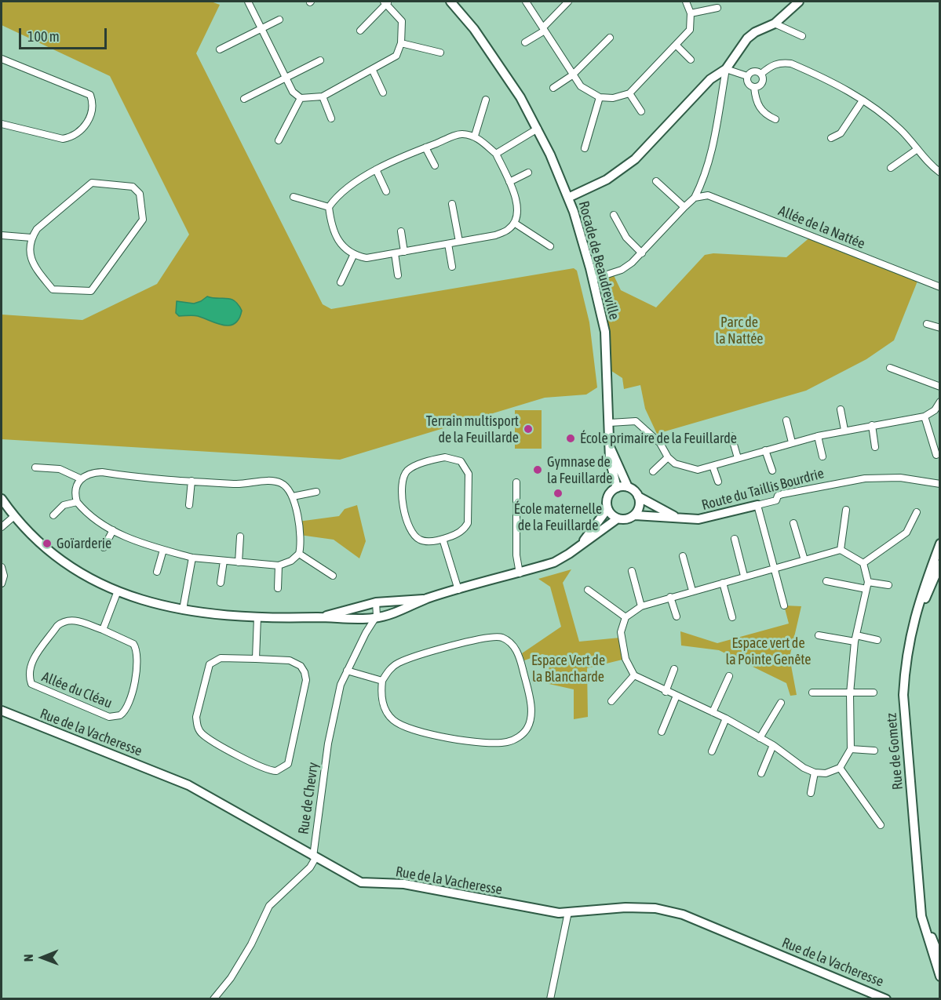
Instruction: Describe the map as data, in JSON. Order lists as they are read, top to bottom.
{
  "streets": {
    "street": [
      "Allée de la Nattée",
      "Rocade de Beaudreville",
      "Route du Taillis Bourdrie",
      "Allée du Cléau",
      "Rue de la Vacheresse",
      "Rue de Gometz",
      "Rue de Chevry"
    ]
  },
  "crossings": [
    ["Rocade de Beaudreville", "Route du Taillis Bourdrie"],
    ["Rue de la Vacheresse", "Rue de Chevry"]
  ],
  "parks": ["Parc de la Nattée", "Espace vert de la Pointe Genête", "Espace Vert de la Blancharde"],
  "places": [
    "Terrain multisport de la Feuillarde",
    "École primaire de la Feuillarde",
    "Gymnase de la Feuillarde",
    "École maternelle de la Feuillarde",
    "Goïarderie"
  ],
  "scale_bar": "100 m",
  "north": "left"
}
